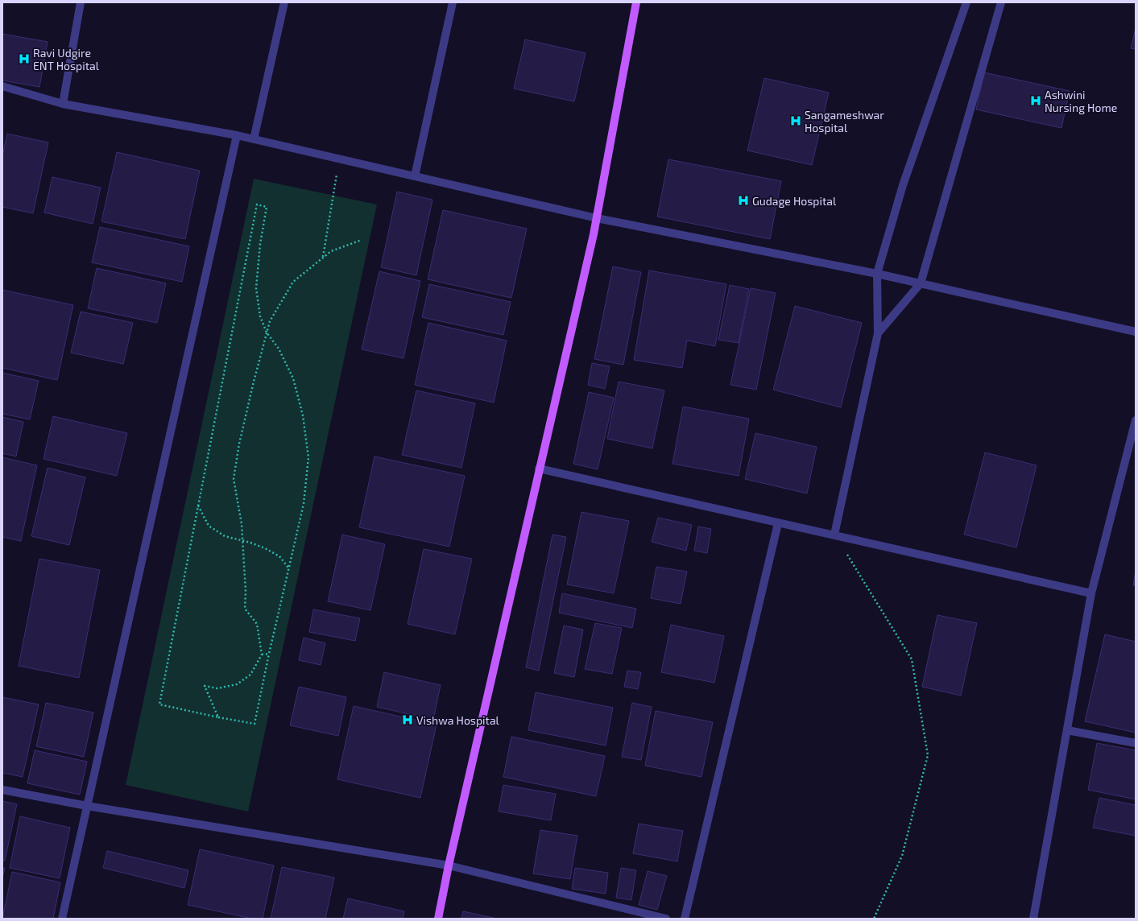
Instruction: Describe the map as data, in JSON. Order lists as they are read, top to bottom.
{
  "places": {
    "hospital": [
      "Ravi Udgire ENT Hospital",
      "Ashwini Nursing Home",
      "Sangameshwar Hospital",
      "Gudage Hospital",
      "Vishwa Hospital"
    ]
  }
}
